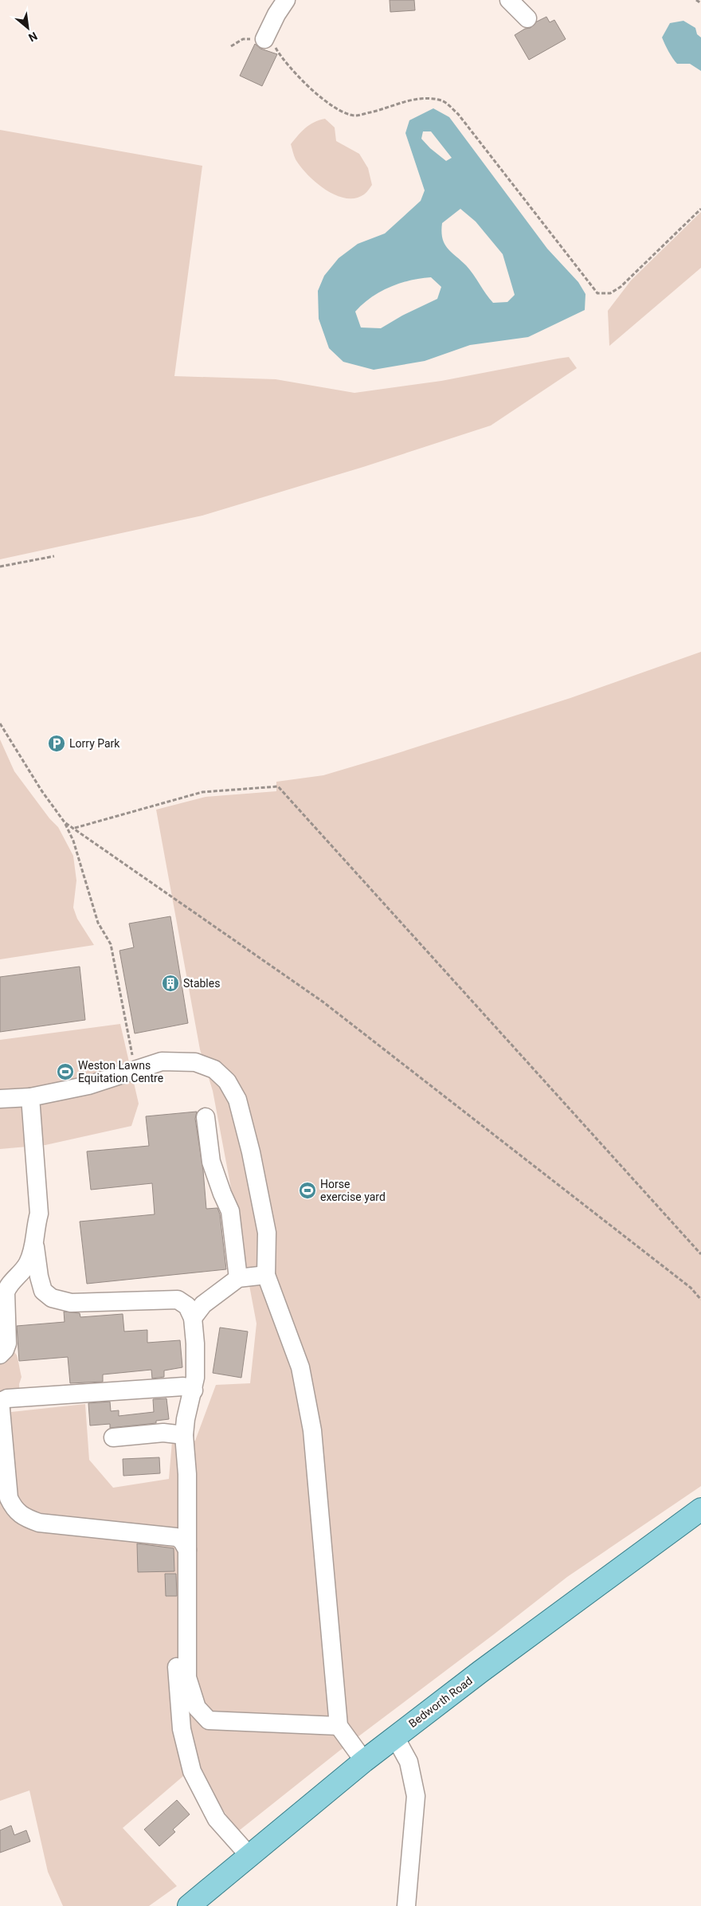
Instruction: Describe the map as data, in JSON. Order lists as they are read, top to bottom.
{
  "streets": {
    "main road": ["Bedworth Road"]
  },
  "places": {
    "parking": ["Lorry Park"],
    "building": ["Stables"],
    "sports": ["Weston Lawns Equitation Centre", "Horse exercise yard"]
  },
  "north": "bottom right"
}
